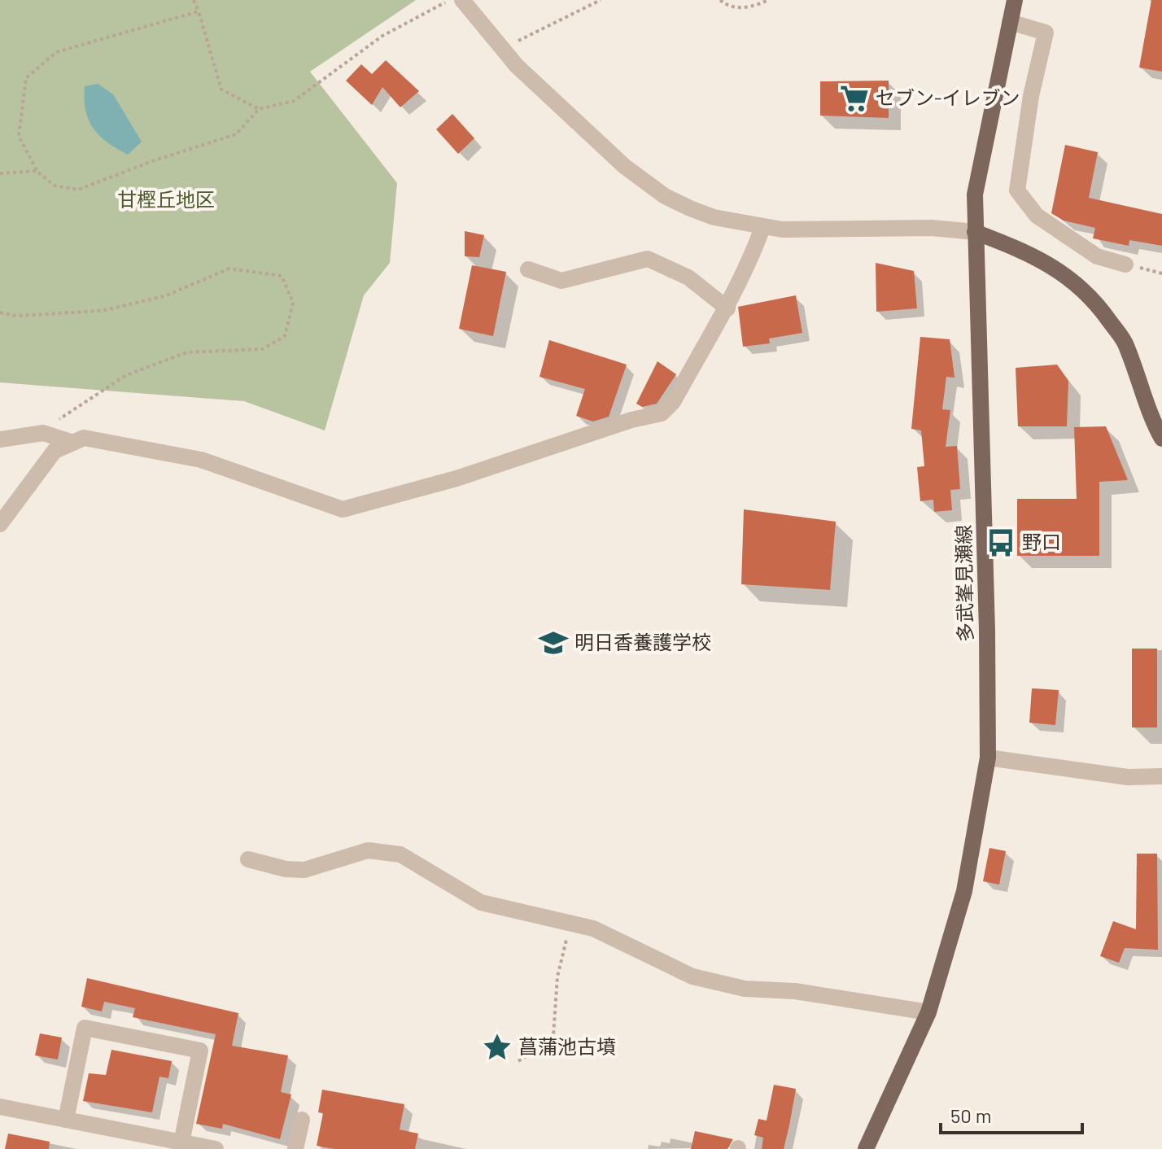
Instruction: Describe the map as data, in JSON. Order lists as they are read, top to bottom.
{
  "streets": {
    "main road": ["多武峯見瀬線"]
  },
  "parks": ["甘樫丘地区"],
  "places": {
    "supermarket": ["セブン-イレブン"],
    "bus stop": ["野口"],
    "school or university": ["明日香養護学校"],
    "place": ["菖蒲池古墳"]
  },
  "scale_bar": "50 m"
}
